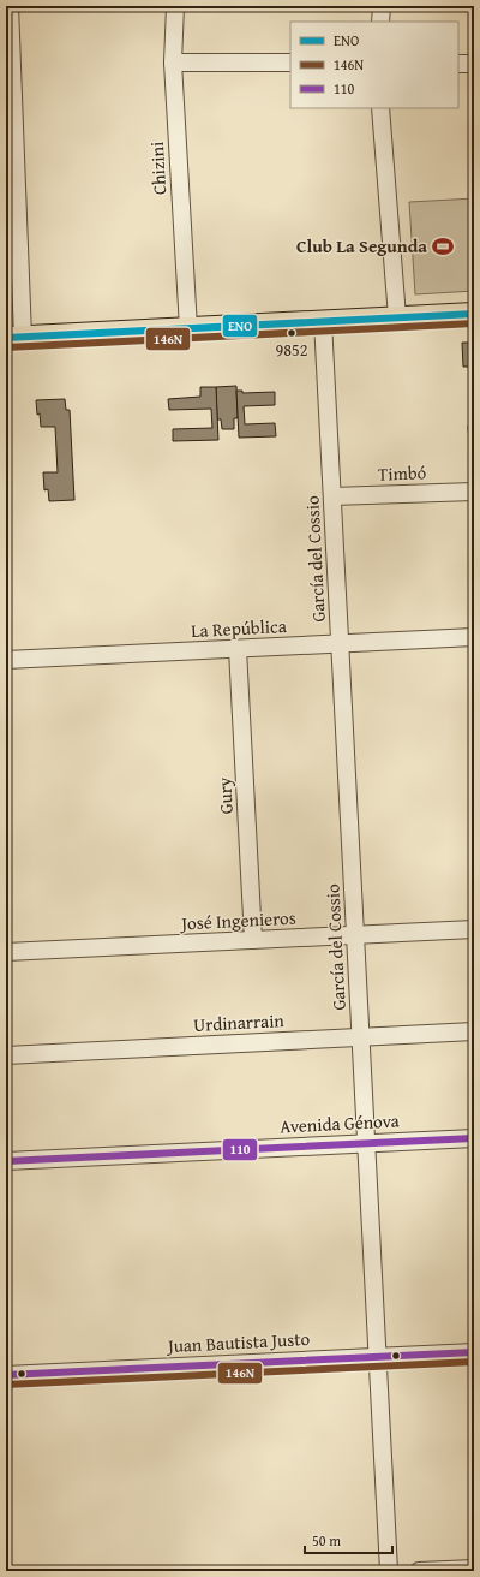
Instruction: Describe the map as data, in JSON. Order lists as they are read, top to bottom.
{
  "streets": {
    "street": [
      "Chizini",
      "Timbó",
      "García del Cossio",
      "La República",
      "Gury",
      "José Ingenieros",
      "Urdinarrain",
      "Avenida Génova",
      "Juan Bautista Justo"
    ]
  },
  "crossings": [
    ["Timbó", "García del Cossio"],
    ["García del Cossio", "La República"],
    ["García del Cossio", "José Ingenieros"],
    ["García del Cossio", "Urdinarrain"],
    ["García del Cossio", "Avenida Génova"],
    ["García del Cossio", "Juan Bautista Justo"],
    ["La República", "Gury"],
    ["Gury", "José Ingenieros"]
  ],
  "places": {
    "sports": ["Club La Segunda"],
    "other": ["9852"]
  },
  "lines": ["transit line ENO", "transit line 146N", "transit line 110"],
  "legend": ["ENO", "146N", "110"],
  "scale_bar": "50 m"
}
